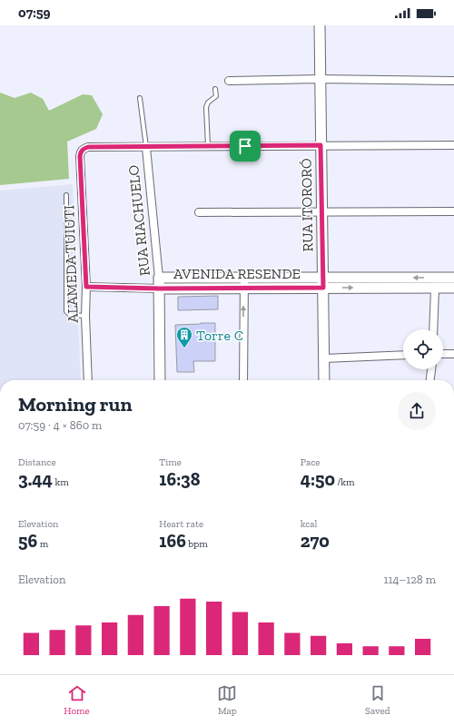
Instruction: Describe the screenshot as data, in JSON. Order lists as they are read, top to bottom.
{
  "streets": {
    "street": [
      "RUA ITORORÓ",
      "RUA RIACHUELO",
      "ALAMEDA TUIUTI",
      "AVENIDA RESENDE"
    ]
  },
  "crossings": [
    ["RUA ITORORÓ", "AVENIDA RESENDE"],
    ["RUA RIACHUELO", "ALAMEDA TUIUTI"],
    ["RUA RIACHUELO", "AVENIDA RESENDE"],
    ["ALAMEDA TUIUTI", "AVENIDA RESENDE"]
  ],
  "places": {
    "building": ["Torre C"]
  },
  "page": {
    "status": "07:59",
    "heading": ["Morning run", "07:59 · 4 × 860 m"],
    "stats": [
      ["Distance", "3.44 km"],
      ["Time", "16:38"],
      ["Pace", "4:50 /km"],
      ["Elevation", "56 m"],
      ["Heart rate", "166 bpm"],
      ["kcal", "270"]
    ],
    "chart": ["Elevation", "114–128 m"],
    "tabs": ["Home", "Map", "Saved"]
  }
}
